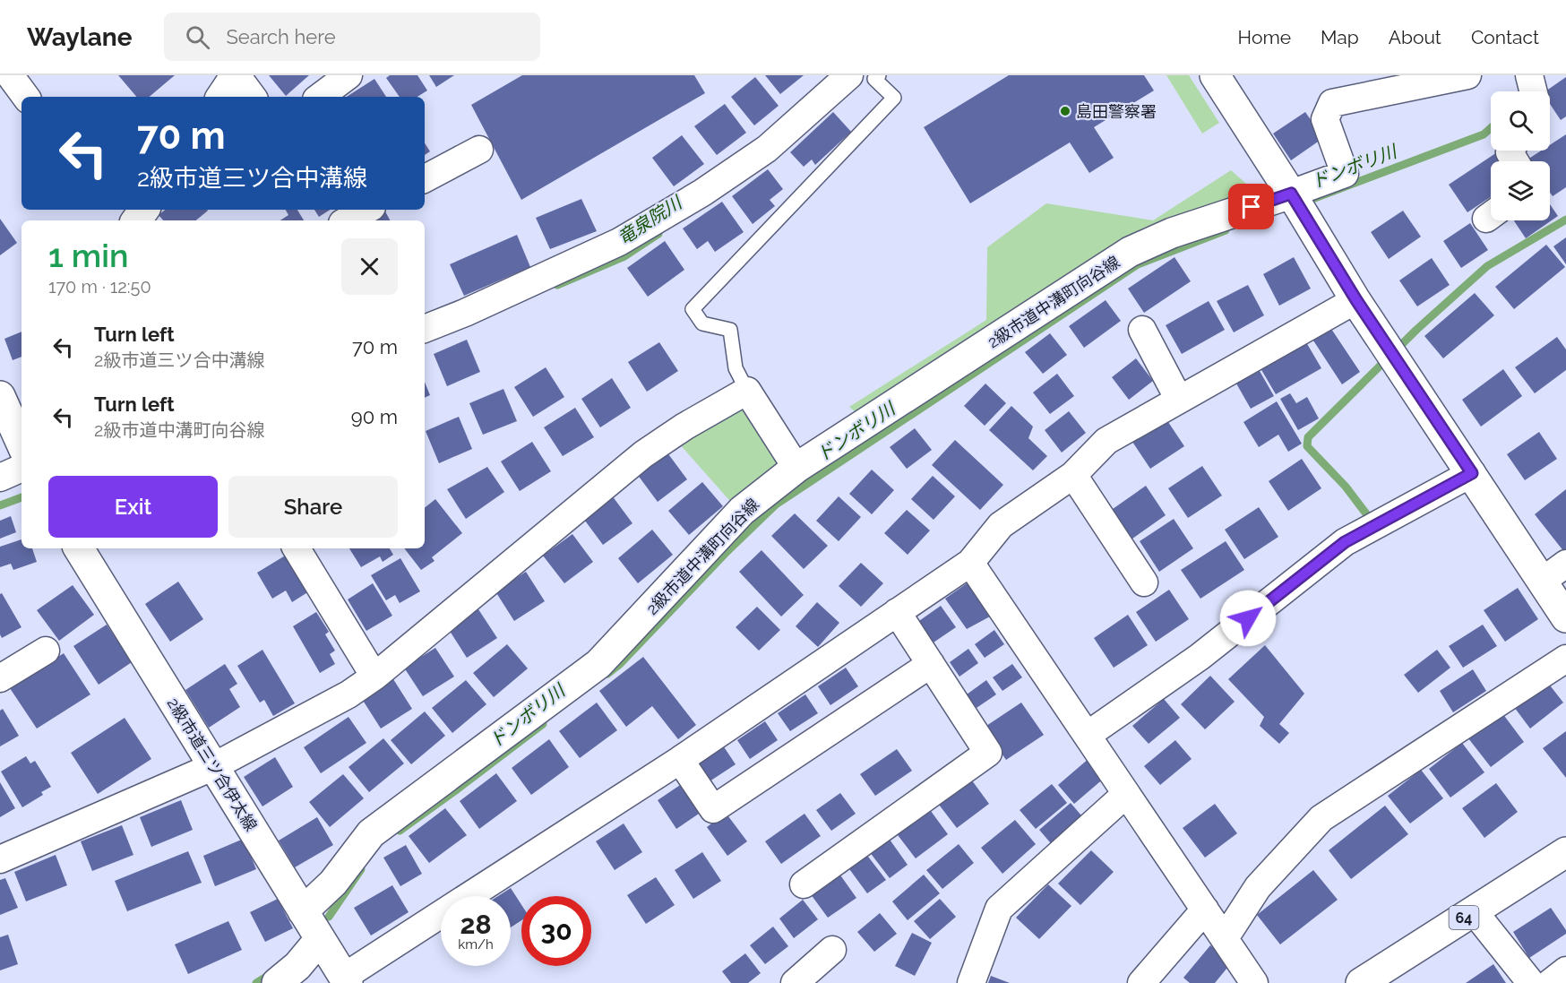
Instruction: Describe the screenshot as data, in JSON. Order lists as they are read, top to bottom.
{
  "streets": {
    "street": ["2級市道中溝町向谷線", "2級市道三ツ合伊太線", "64"]
  },
  "crossings": [
    ["2級市道中溝町向谷線", "2級市道三ツ合伊太線"]
  ],
  "water": ["ドンボリ川", "竜泉院川"],
  "places": ["島田警察署"],
  "page": {
    "header": "Waylane",
    "search": "Search here",
    "nav": [
      "Home",
      "Map",
      "About",
      "Contact"
    ],
    "turn": ["70 m", "2級市道三ツ合中溝線"],
    "heading": ["1 min", "170 m · 12:50"],
    "list": [
      {
        "name": "Turn left",
        "note": "2級市道三ツ合中溝線",
        "value": "70 m"
      },
      {
        "name": "Turn left",
        "note": "2級市道中溝町向谷線",
        "value": "90 m"
      }
    ],
    "buttons": ["Exit", "Share"],
    "speed": "28 km/h",
    "limit": "30"
  }
}
